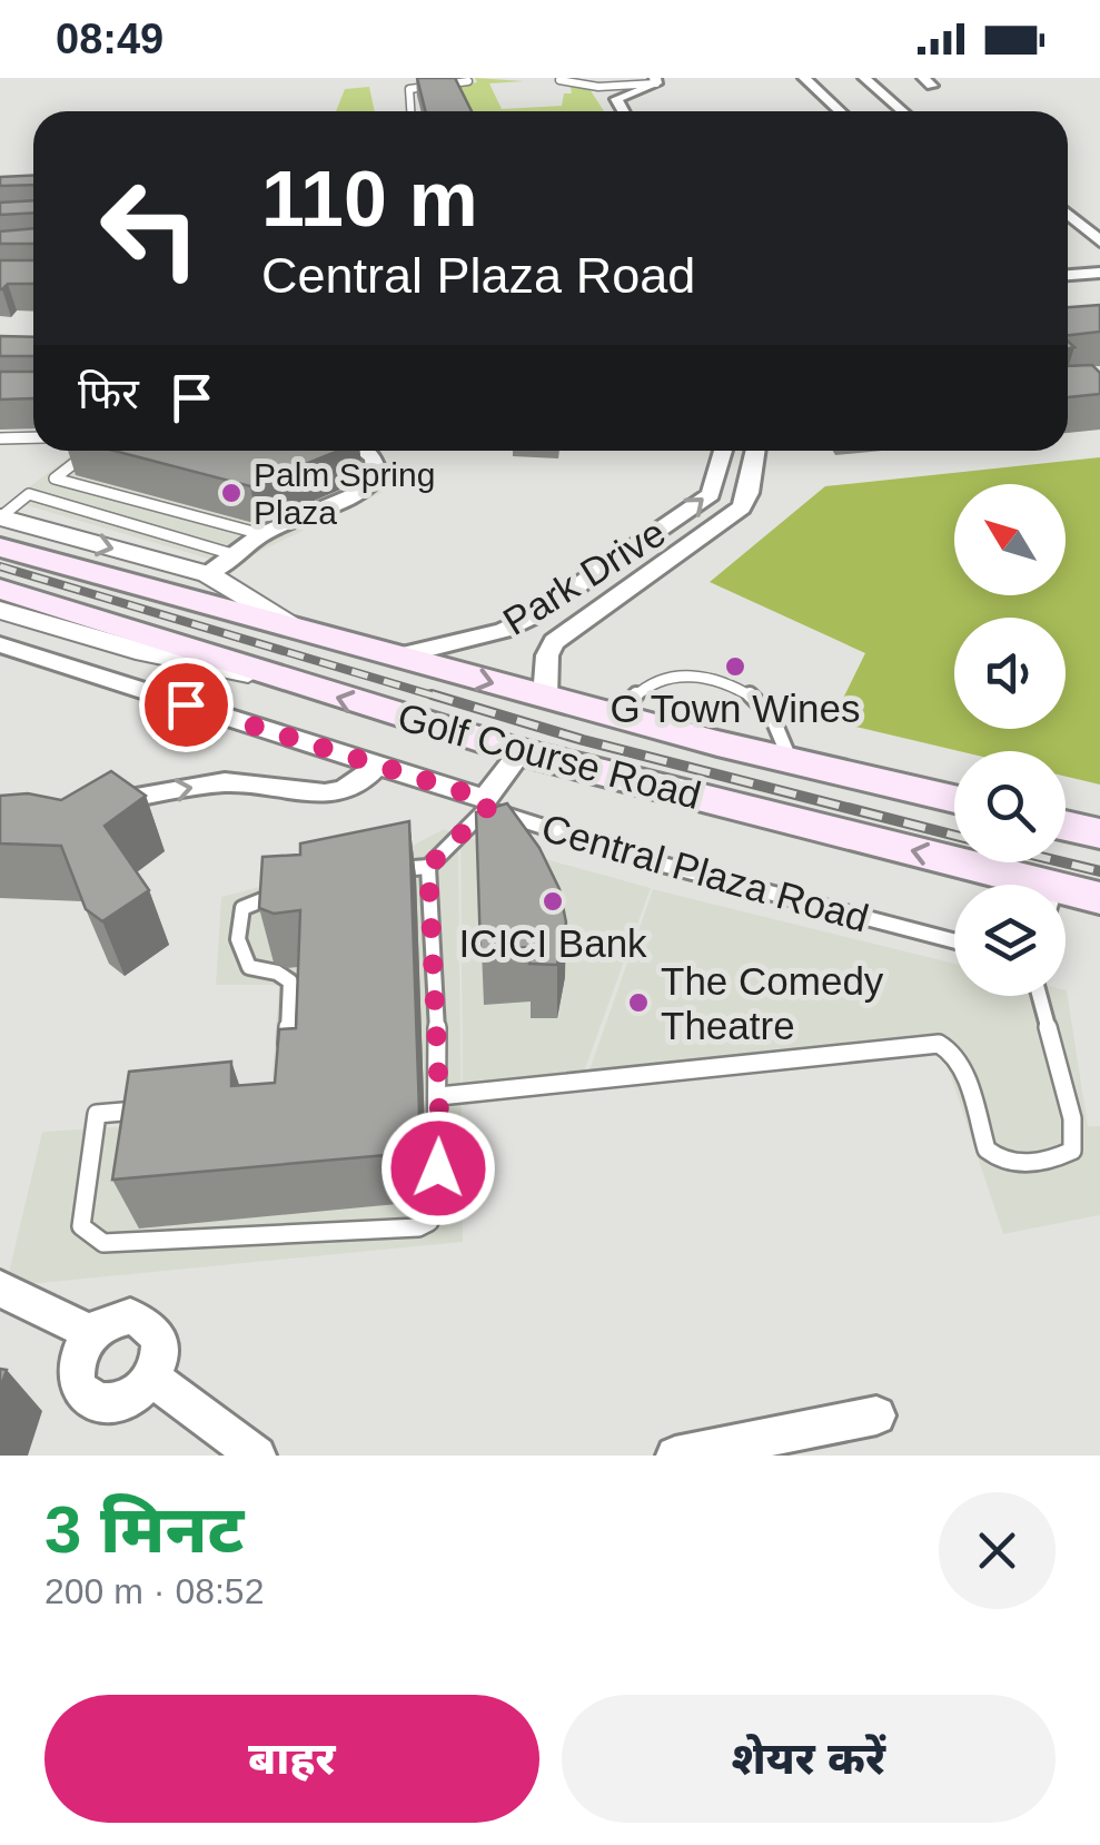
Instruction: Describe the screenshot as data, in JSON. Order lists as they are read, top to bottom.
{
  "streets": {
    "main road": ["Golf Course Road"],
    "street": ["Park Drive", "Central Plaza Road"]
  },
  "crossings": [
    ["Park Drive", "Golf Course Road"]
  ],
  "places": [
    "Palm Spring Plaza",
    "G Town Wines",
    "ICICI Bank",
    "The Comedy Theatre"
  ],
  "north": "top left",
  "page": {
    "status": "08:49",
    "turn": ["110 m", "Central Plaza Road"],
    "then": "फिर",
    "heading": ["3 मिनट", "200 m · 08:52"],
    "buttons": ["बाहर", "शेयर करें"]
  }
}
